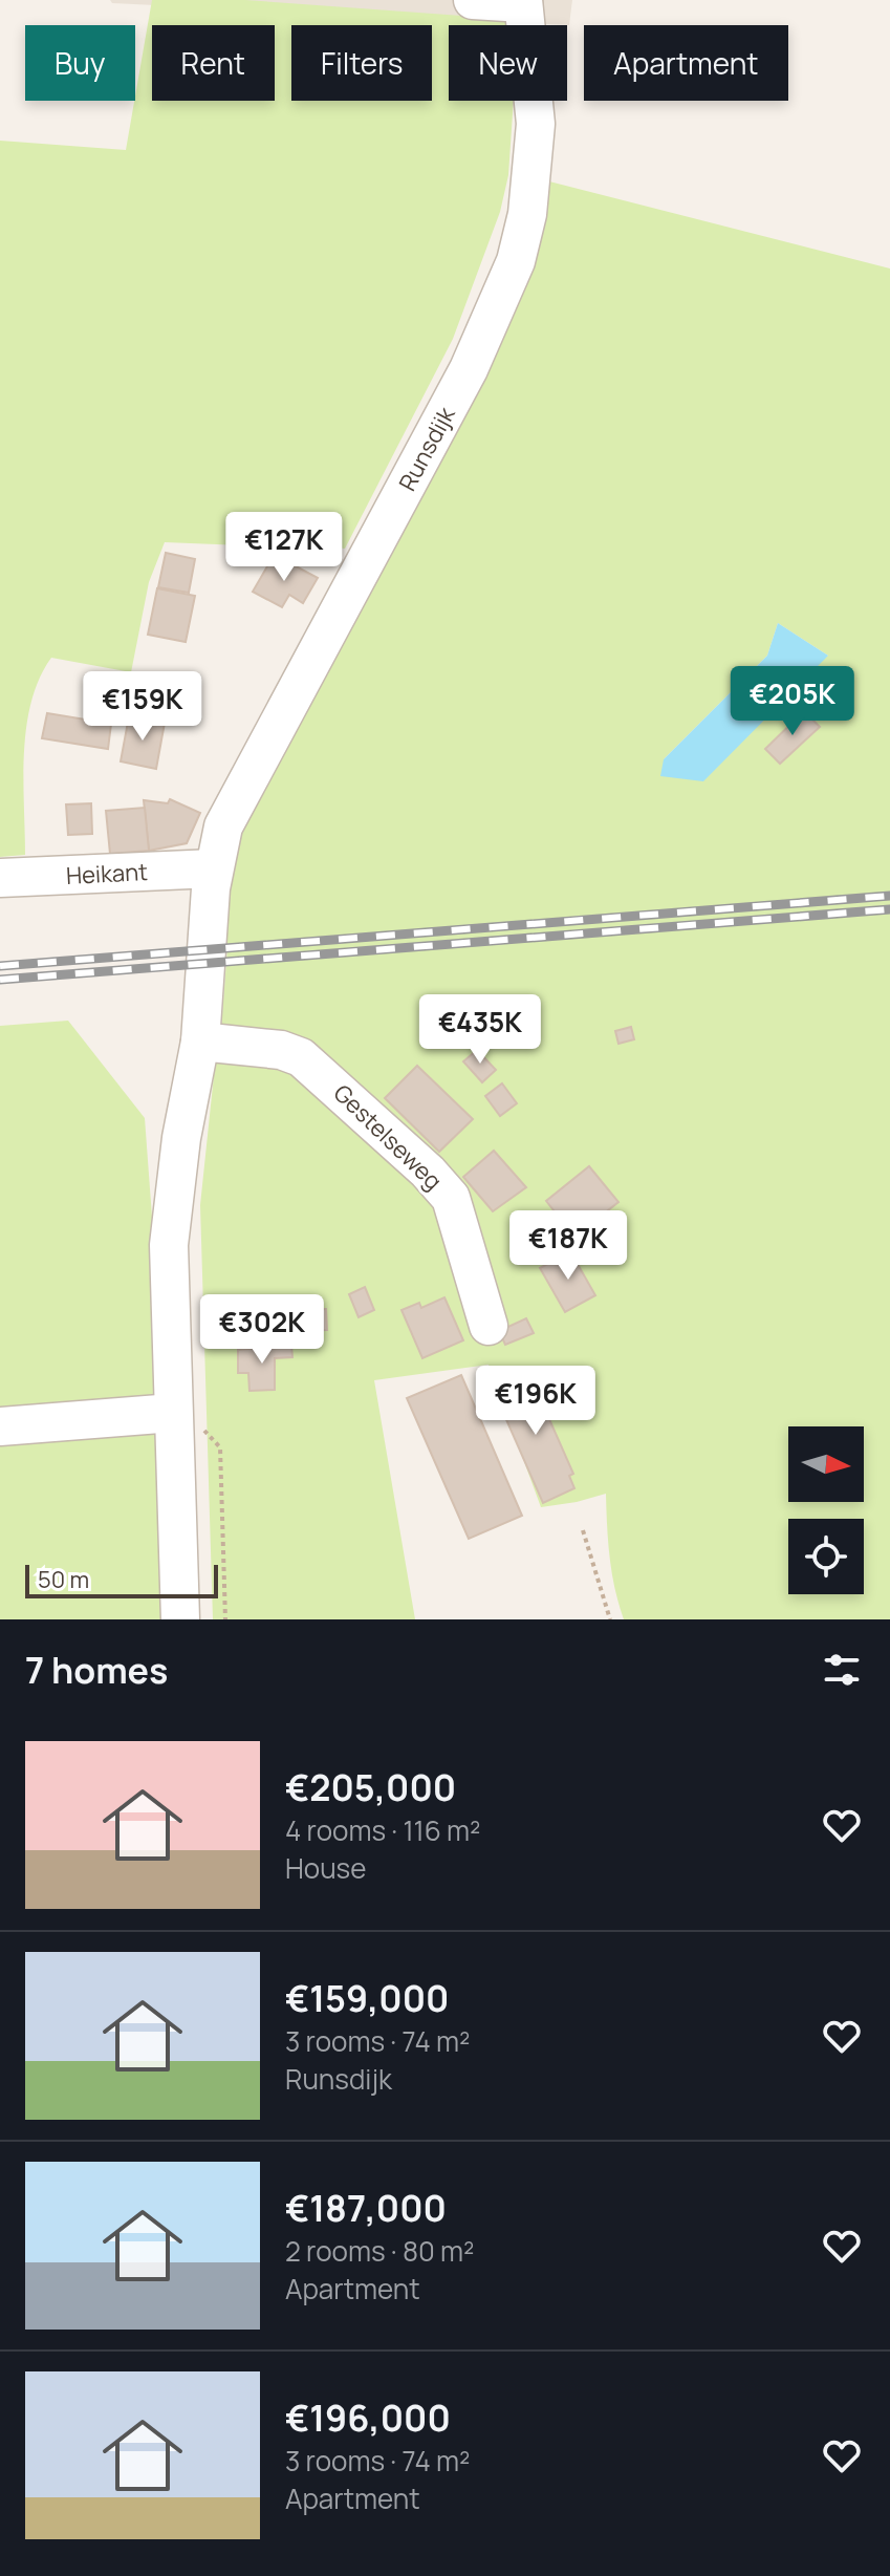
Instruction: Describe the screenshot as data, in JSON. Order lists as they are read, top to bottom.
{
  "streets": {
    "street": ["Runsdijk", "Heikant", "Gestelseweg"]
  },
  "crossings": [
    ["Runsdijk", "Heikant"]
  ],
  "scale_bar": "50 m",
  "north": "right",
  "page": {
    "chip": [
      "Buy",
      "Rent",
      "Filters",
      "New",
      "Apartment"
    ],
    "price": [
      "€127K",
      "€205K",
      "€159K",
      "€435K",
      "€187K",
      "€302K",
      "€196K"
    ],
    "scale": "50 m",
    "heading": "7 homes",
    "list": [
      {
        "name": "€205,000",
        "note": "4 rooms · 116 m² · House"
      },
      {
        "name": "€159,000",
        "note": "3 rooms · 74 m² · Runsdijk"
      },
      {
        "name": "€187,000",
        "note": "2 rooms · 80 m² · Apartment"
      },
      {
        "name": "€196,000",
        "note": "3 rooms · 74 m² · Apartment"
      }
    ]
  }
}
